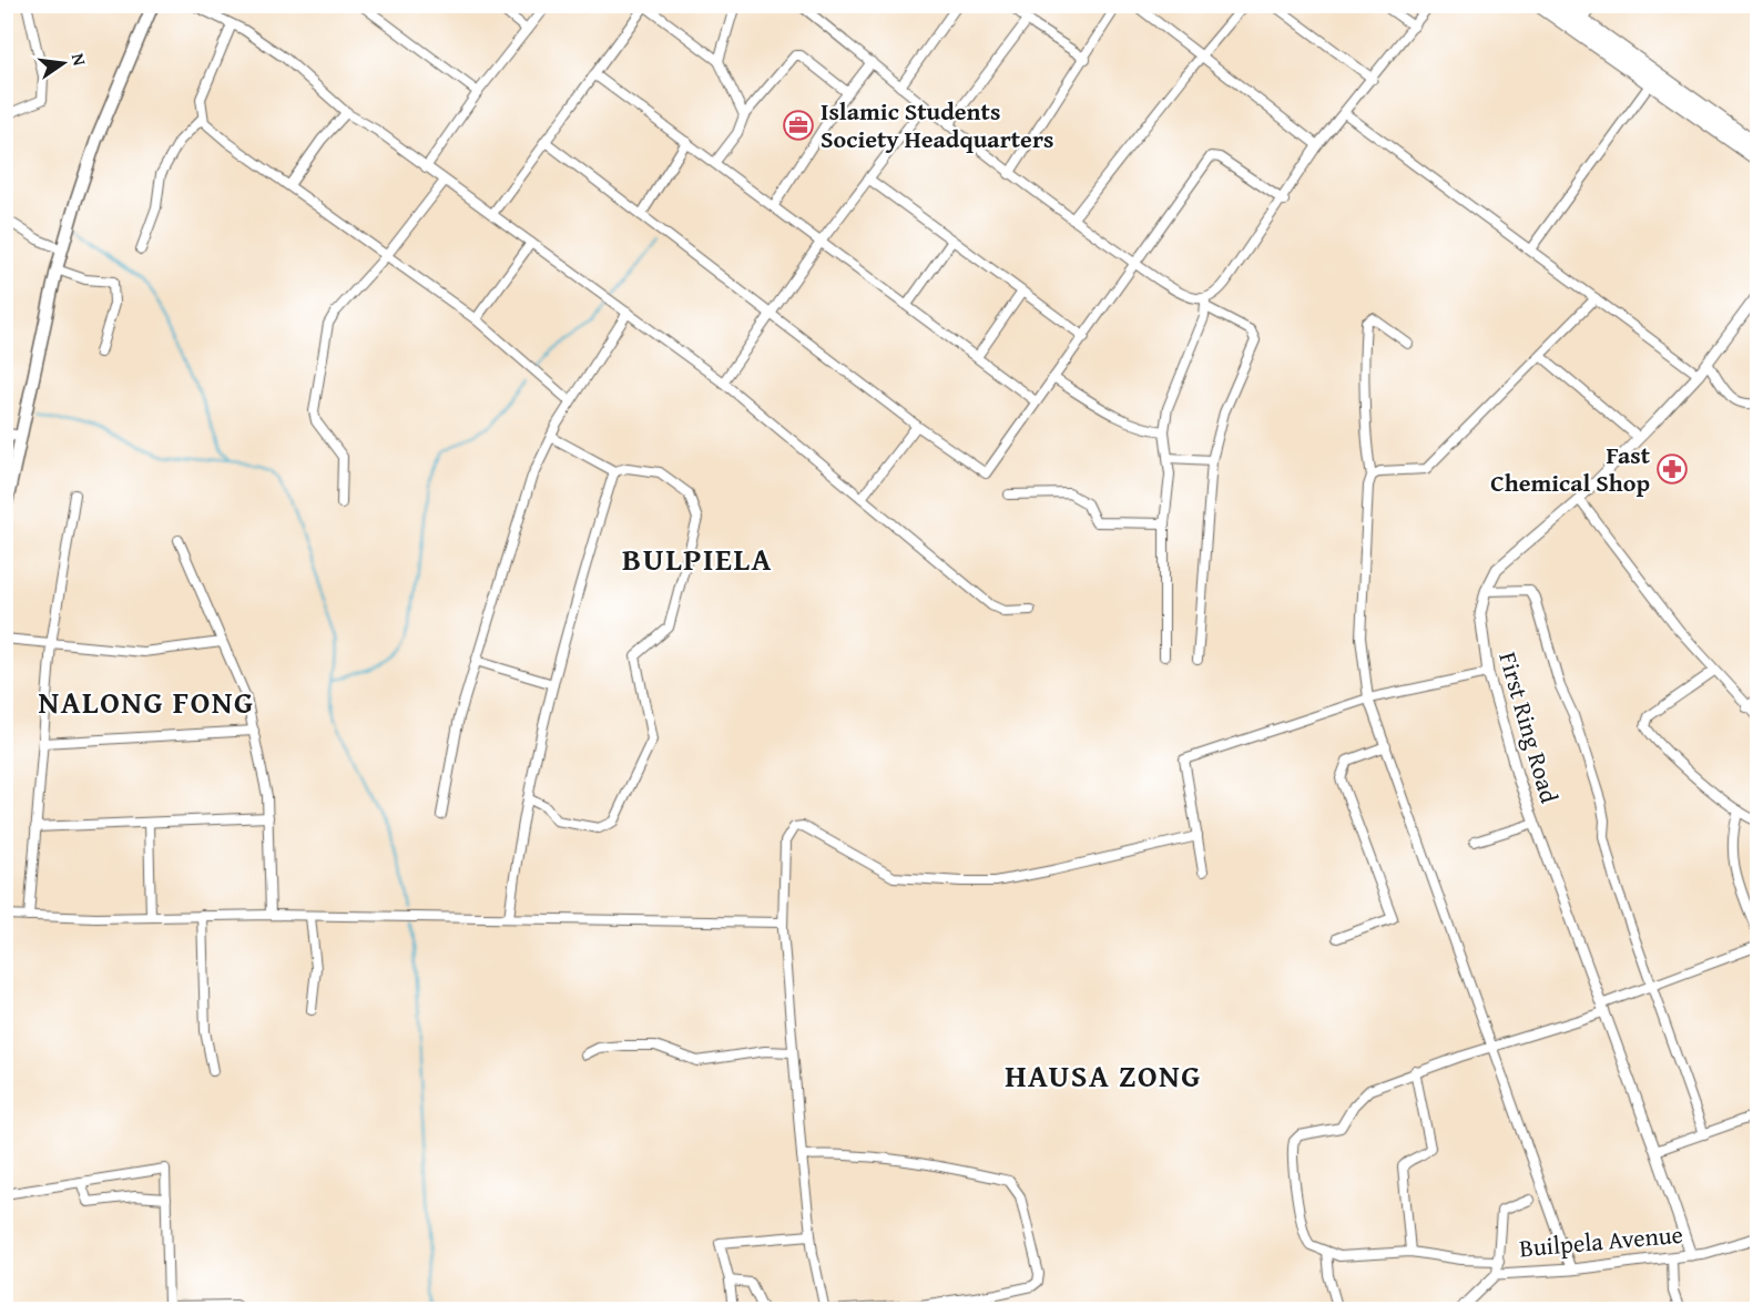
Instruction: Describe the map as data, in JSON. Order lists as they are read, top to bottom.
{
  "streets": {
    "street": ["First Ring Road", "Builpela Avenue"]
  },
  "crossings": [
    ["First Ring Road", "Builpela Avenue"]
  ],
  "districts": ["BULPIELA", "NALONG FONG", "HAUSA ZONG"],
  "places": {
    "office": ["Islamic Students Society Headquarters"],
    "pharmacy": ["Fast Chemical Shop"]
  },
  "north": "right"
}
